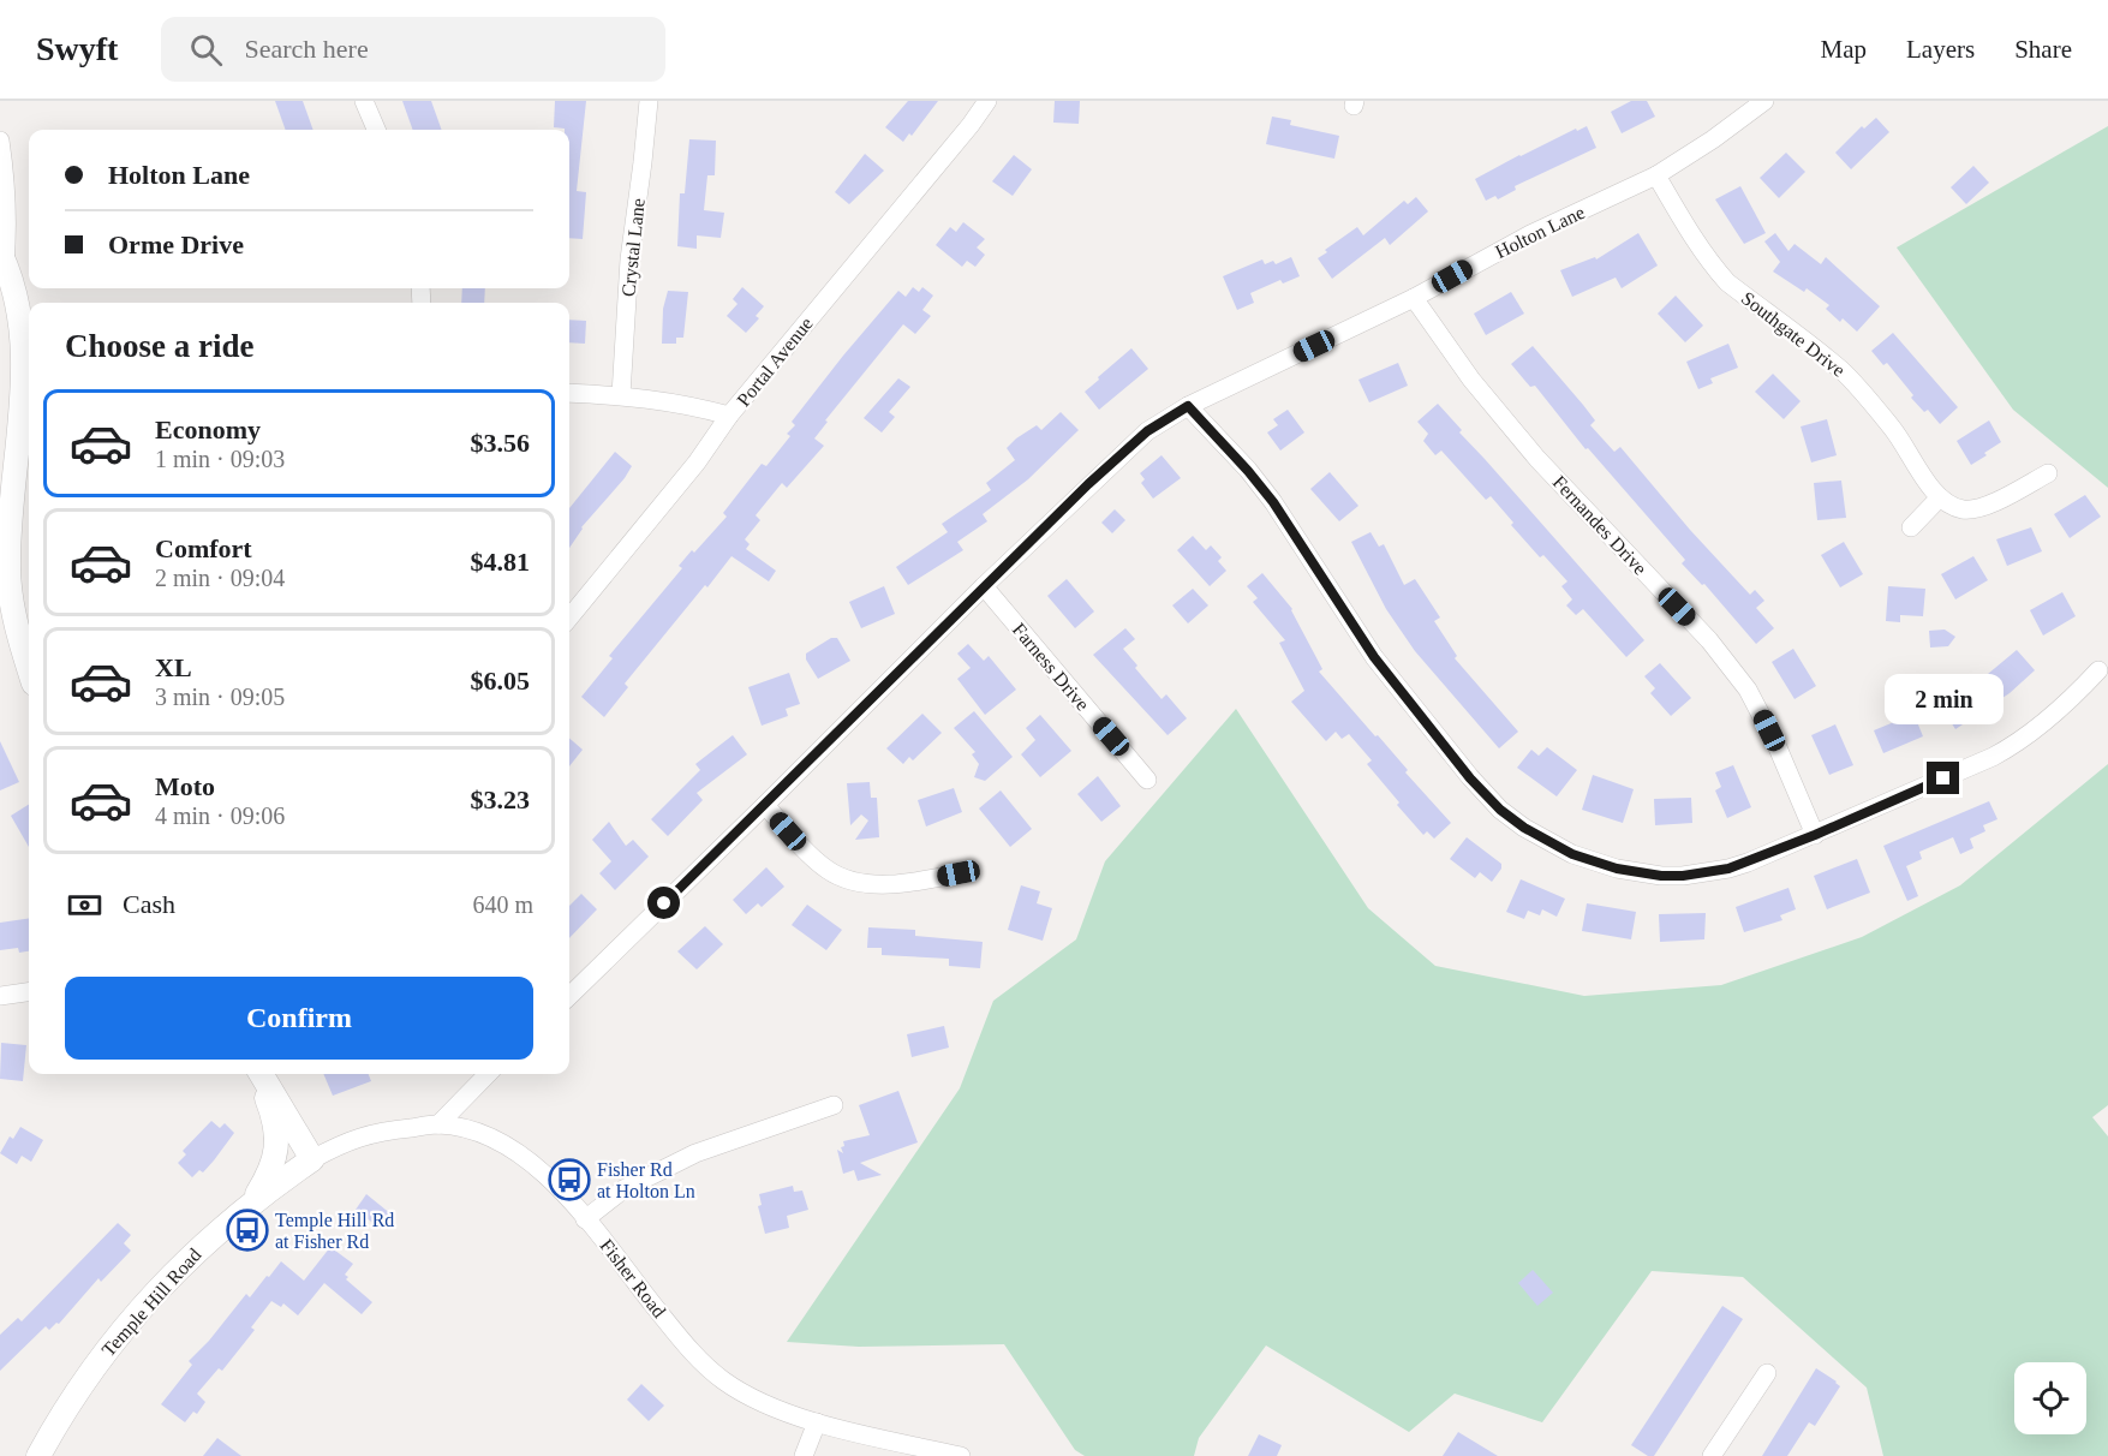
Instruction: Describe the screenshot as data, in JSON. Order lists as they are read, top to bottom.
{
  "streets": {
    "main road": ["Temple Hill Road"],
    "street": [
      "Holton Lane",
      "Crystal Lane",
      "Southgate Drive",
      "Portal Avenue",
      "Fernandes Drive",
      "Farness Drive",
      "Fisher Road"
    ]
  },
  "crossings": [
    ["Holton Lane", "Southgate Drive"],
    ["Holton Lane", "Fernandes Drive"],
    ["Holton Lane", "Farness Drive"],
    ["Fisher Road", "Temple Hill Road"]
  ],
  "places": {
    "bus stop": ["Fisher Rd at Holton Ln", "Temple Hill Rd at Fisher Rd"]
  },
  "page": {
    "header": "Swyft",
    "search": "Search here",
    "nav": ["Map", "Layers", "Share"],
    "banner": ["Holton Lane", "Orme Drive"],
    "heading": "Choose a ride",
    "list": [
      {
        "name": "Economy",
        "note": "1 min · 09:03",
        "value": "$3.56"
      },
      {
        "name": "Comfort",
        "note": "2 min · 09:04",
        "value": "$4.81"
      },
      {
        "name": "XL",
        "note": "3 min · 09:05",
        "value": "$6.05"
      },
      {
        "name": "Moto",
        "note": "4 min · 09:06",
        "value": "$3.23"
      }
    ],
    "bubble": "2 min",
    "pay": ["Cash", "640 m"],
    "buttons": "Confirm"
  }
}
